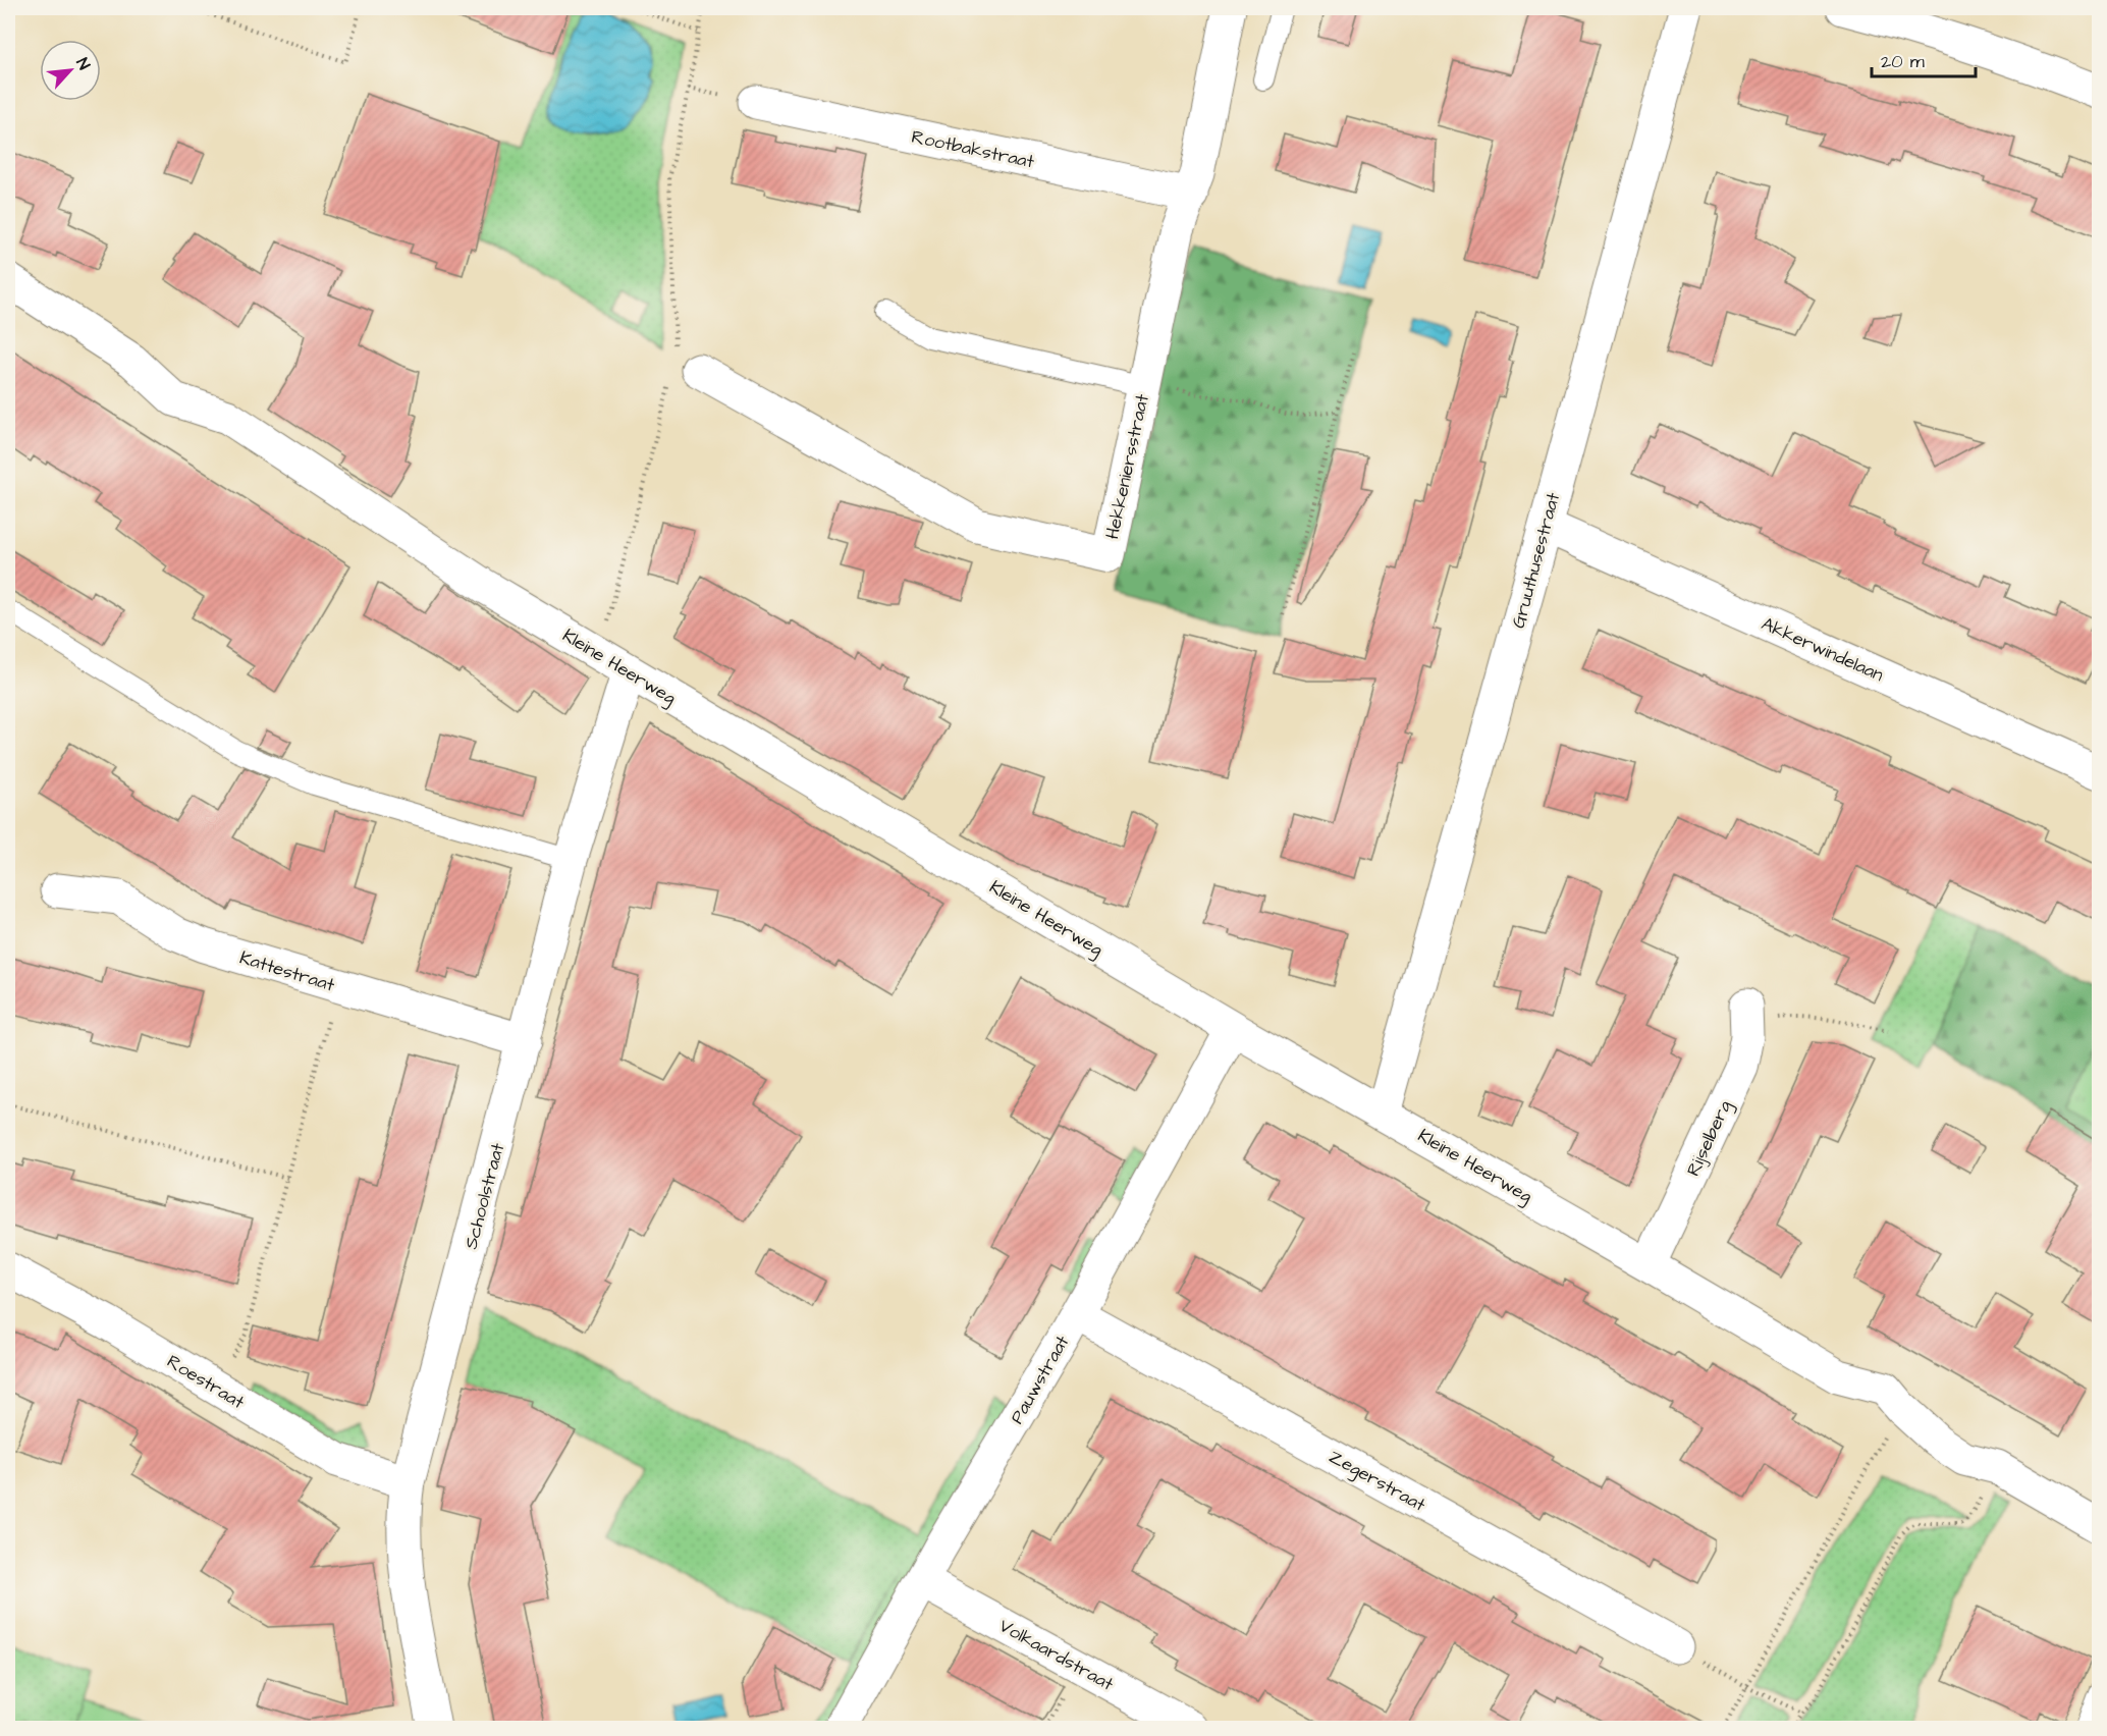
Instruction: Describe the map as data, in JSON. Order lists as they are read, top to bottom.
{
  "streets": {
    "street": [
      "Rootbakstraat",
      "Hekkeniersstraat",
      "Gruuthusestraat",
      "Akkerwindelaan",
      "Kleine Heerweg",
      "Kattestraat",
      "Rijselberg",
      "Schoolstraat",
      "Pauwstraat",
      "Roestraat",
      "Zegerstraat",
      "Volkaardstraat"
    ]
  },
  "crossings": [
    ["Rootbakstraat", "Hekkeniersstraat"],
    ["Gruuthusestraat", "Akkerwindelaan"],
    ["Gruuthusestraat", "Kleine Heerweg"],
    ["Kleine Heerweg", "Rijselberg"],
    ["Kleine Heerweg", "Schoolstraat"],
    ["Kleine Heerweg", "Pauwstraat"],
    ["Kattestraat", "Schoolstraat"],
    ["Schoolstraat", "Roestraat"],
    ["Pauwstraat", "Zegerstraat"],
    ["Pauwstraat", "Volkaardstraat"]
  ],
  "scale_bar": "20 m",
  "north": "top right"
}
